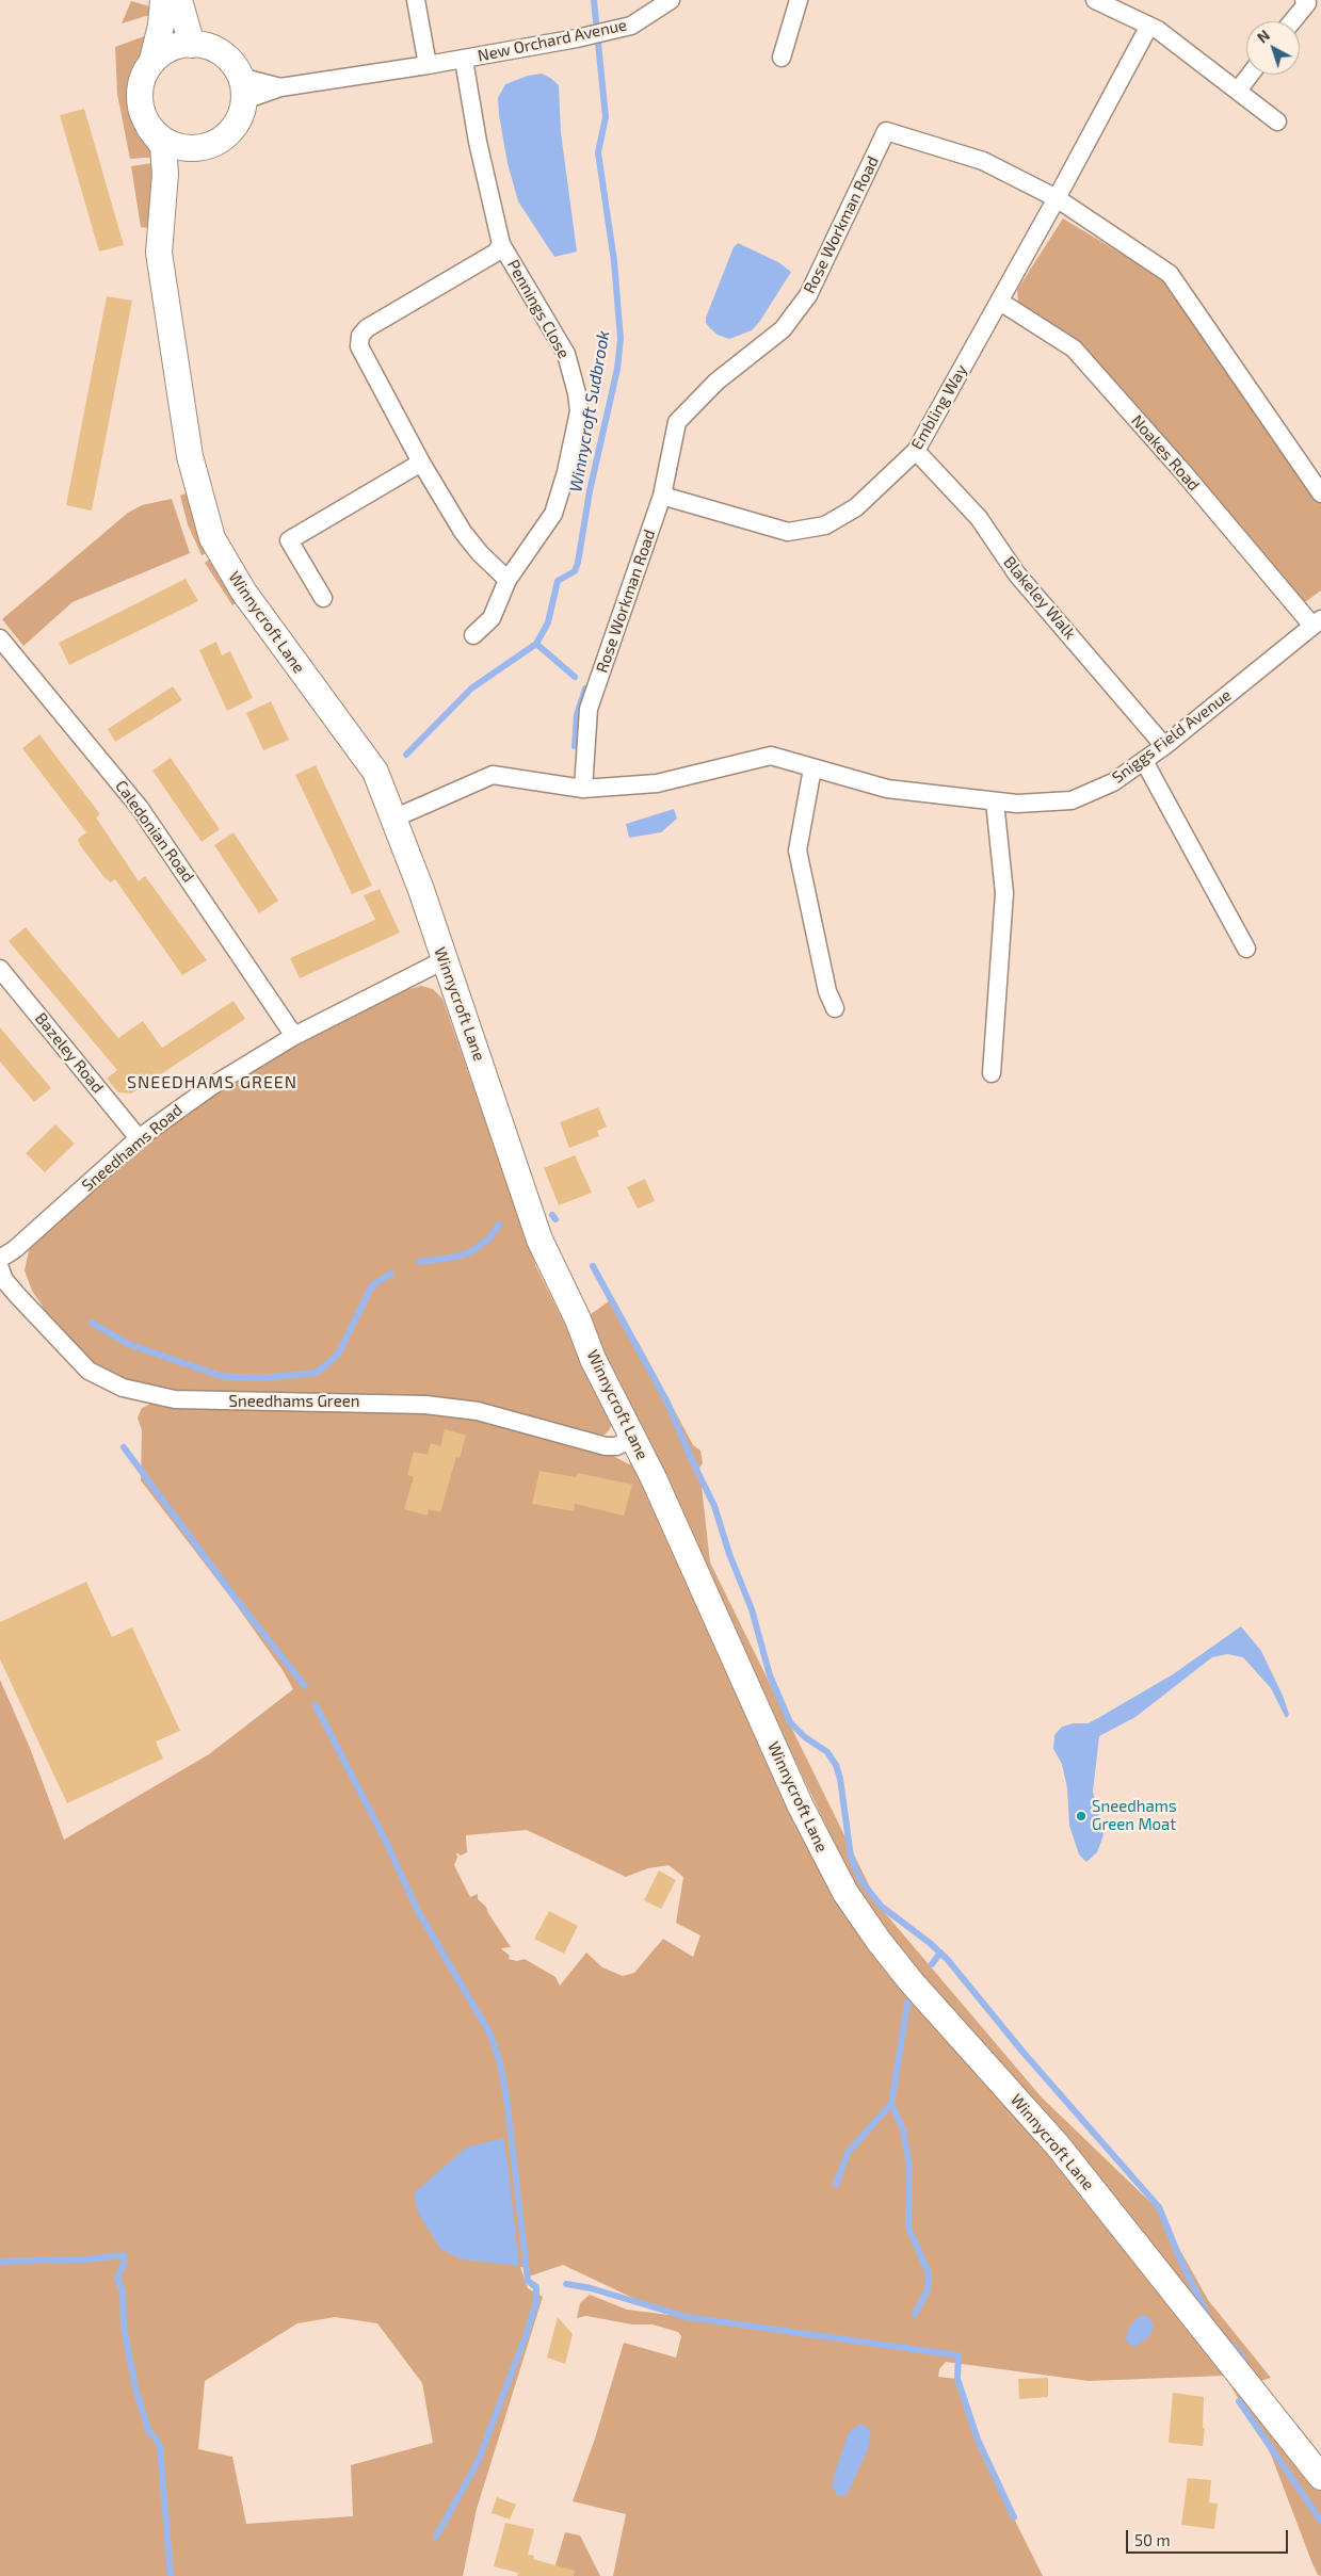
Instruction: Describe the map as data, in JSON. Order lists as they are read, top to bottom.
{
  "streets": {
    "street": [
      "New Orchard Avenue",
      "Rose Workman Road",
      "Pennings Close",
      "Embling Way",
      "Noakes Road",
      "Blakeley Walk",
      "Winnycroft Lane",
      "Sniggs Field Avenue",
      "Caledonian Road",
      "Bazeley Road",
      "Sneedhams Road",
      "Sneedhams Green"
    ]
  },
  "crossings": [
    ["New Orchard Avenue", "Pennings Close"],
    ["New Orchard Avenue", "Winnycroft Lane"],
    ["Rose Workman Road", "Embling Way"],
    ["Rose Workman Road", "Sniggs Field Avenue"],
    ["Embling Way", "Noakes Road"],
    ["Embling Way", "Blakeley Walk"],
    ["Noakes Road", "Sniggs Field Avenue"],
    ["Blakeley Walk", "Sniggs Field Avenue"],
    ["Winnycroft Lane", "Sniggs Field Avenue"],
    ["Winnycroft Lane", "Sneedhams Road"],
    ["Winnycroft Lane", "Sneedhams Green"],
    ["Caledonian Road", "Sneedhams Road"],
    ["Bazeley Road", "Sneedhams Road"]
  ],
  "districts": ["SNEEDHAMS GREEN"],
  "water": ["Winnycroft Sudbrook"],
  "places": ["Sneedhams Green Moat"],
  "scale_bar": "50 m",
  "north": "top left"
}
